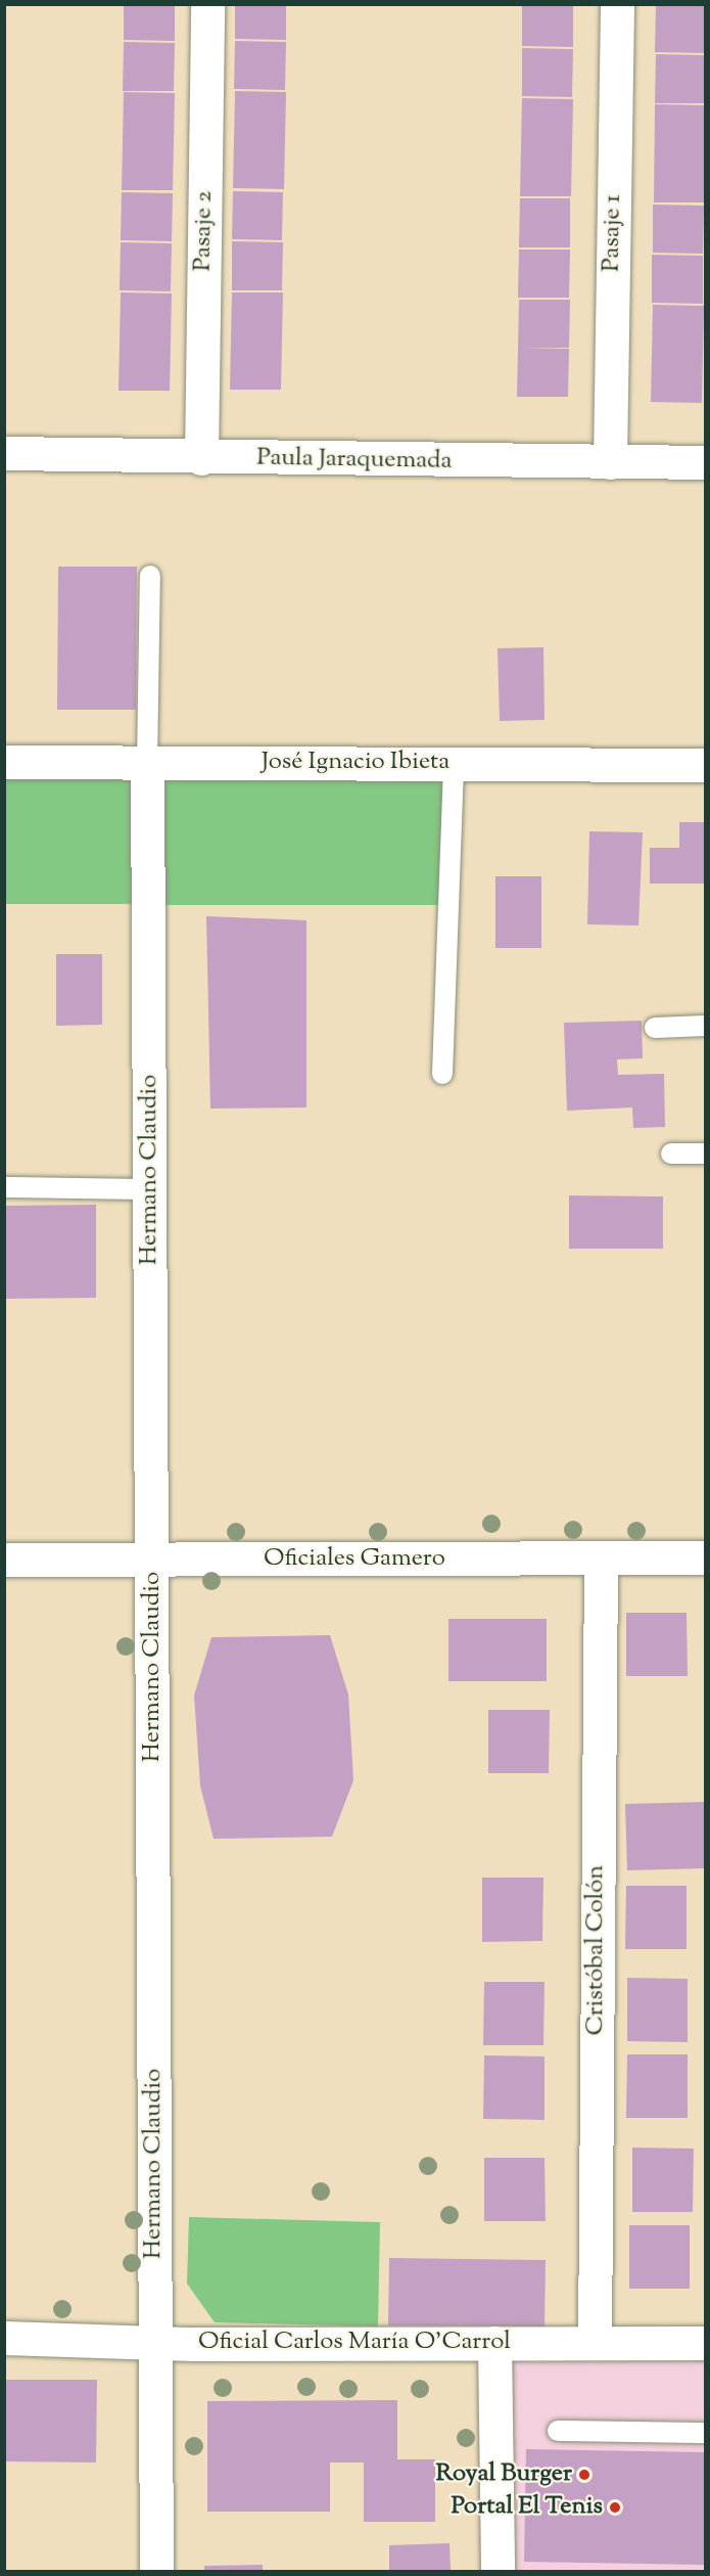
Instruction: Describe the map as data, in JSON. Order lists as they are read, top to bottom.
{
  "streets": {
    "street": [
      "Pasaje 2",
      "Pasaje 1",
      "Paula Jaraquemada",
      "José Ignacio Ibieta",
      "Hermano Claudio",
      "Oficiales Gamero",
      "Cristóbal Colón",
      "Oficial Carlos María O'Carrol"
    ]
  },
  "crossings": [
    ["Pasaje 2", "Paula Jaraquemada"],
    ["Pasaje 1", "Paula Jaraquemada"],
    ["José Ignacio Ibieta", "Hermano Claudio"],
    ["Hermano Claudio", "Oficiales Gamero"],
    ["Hermano Claudio", "Oficial Carlos María O'Carrol"],
    ["Oficiales Gamero", "Cristóbal Colón"],
    ["Cristóbal Colón", "Oficial Carlos María O'Carrol"]
  ],
  "places": ["Royal Burger", "Portal El Tenis"]
}
